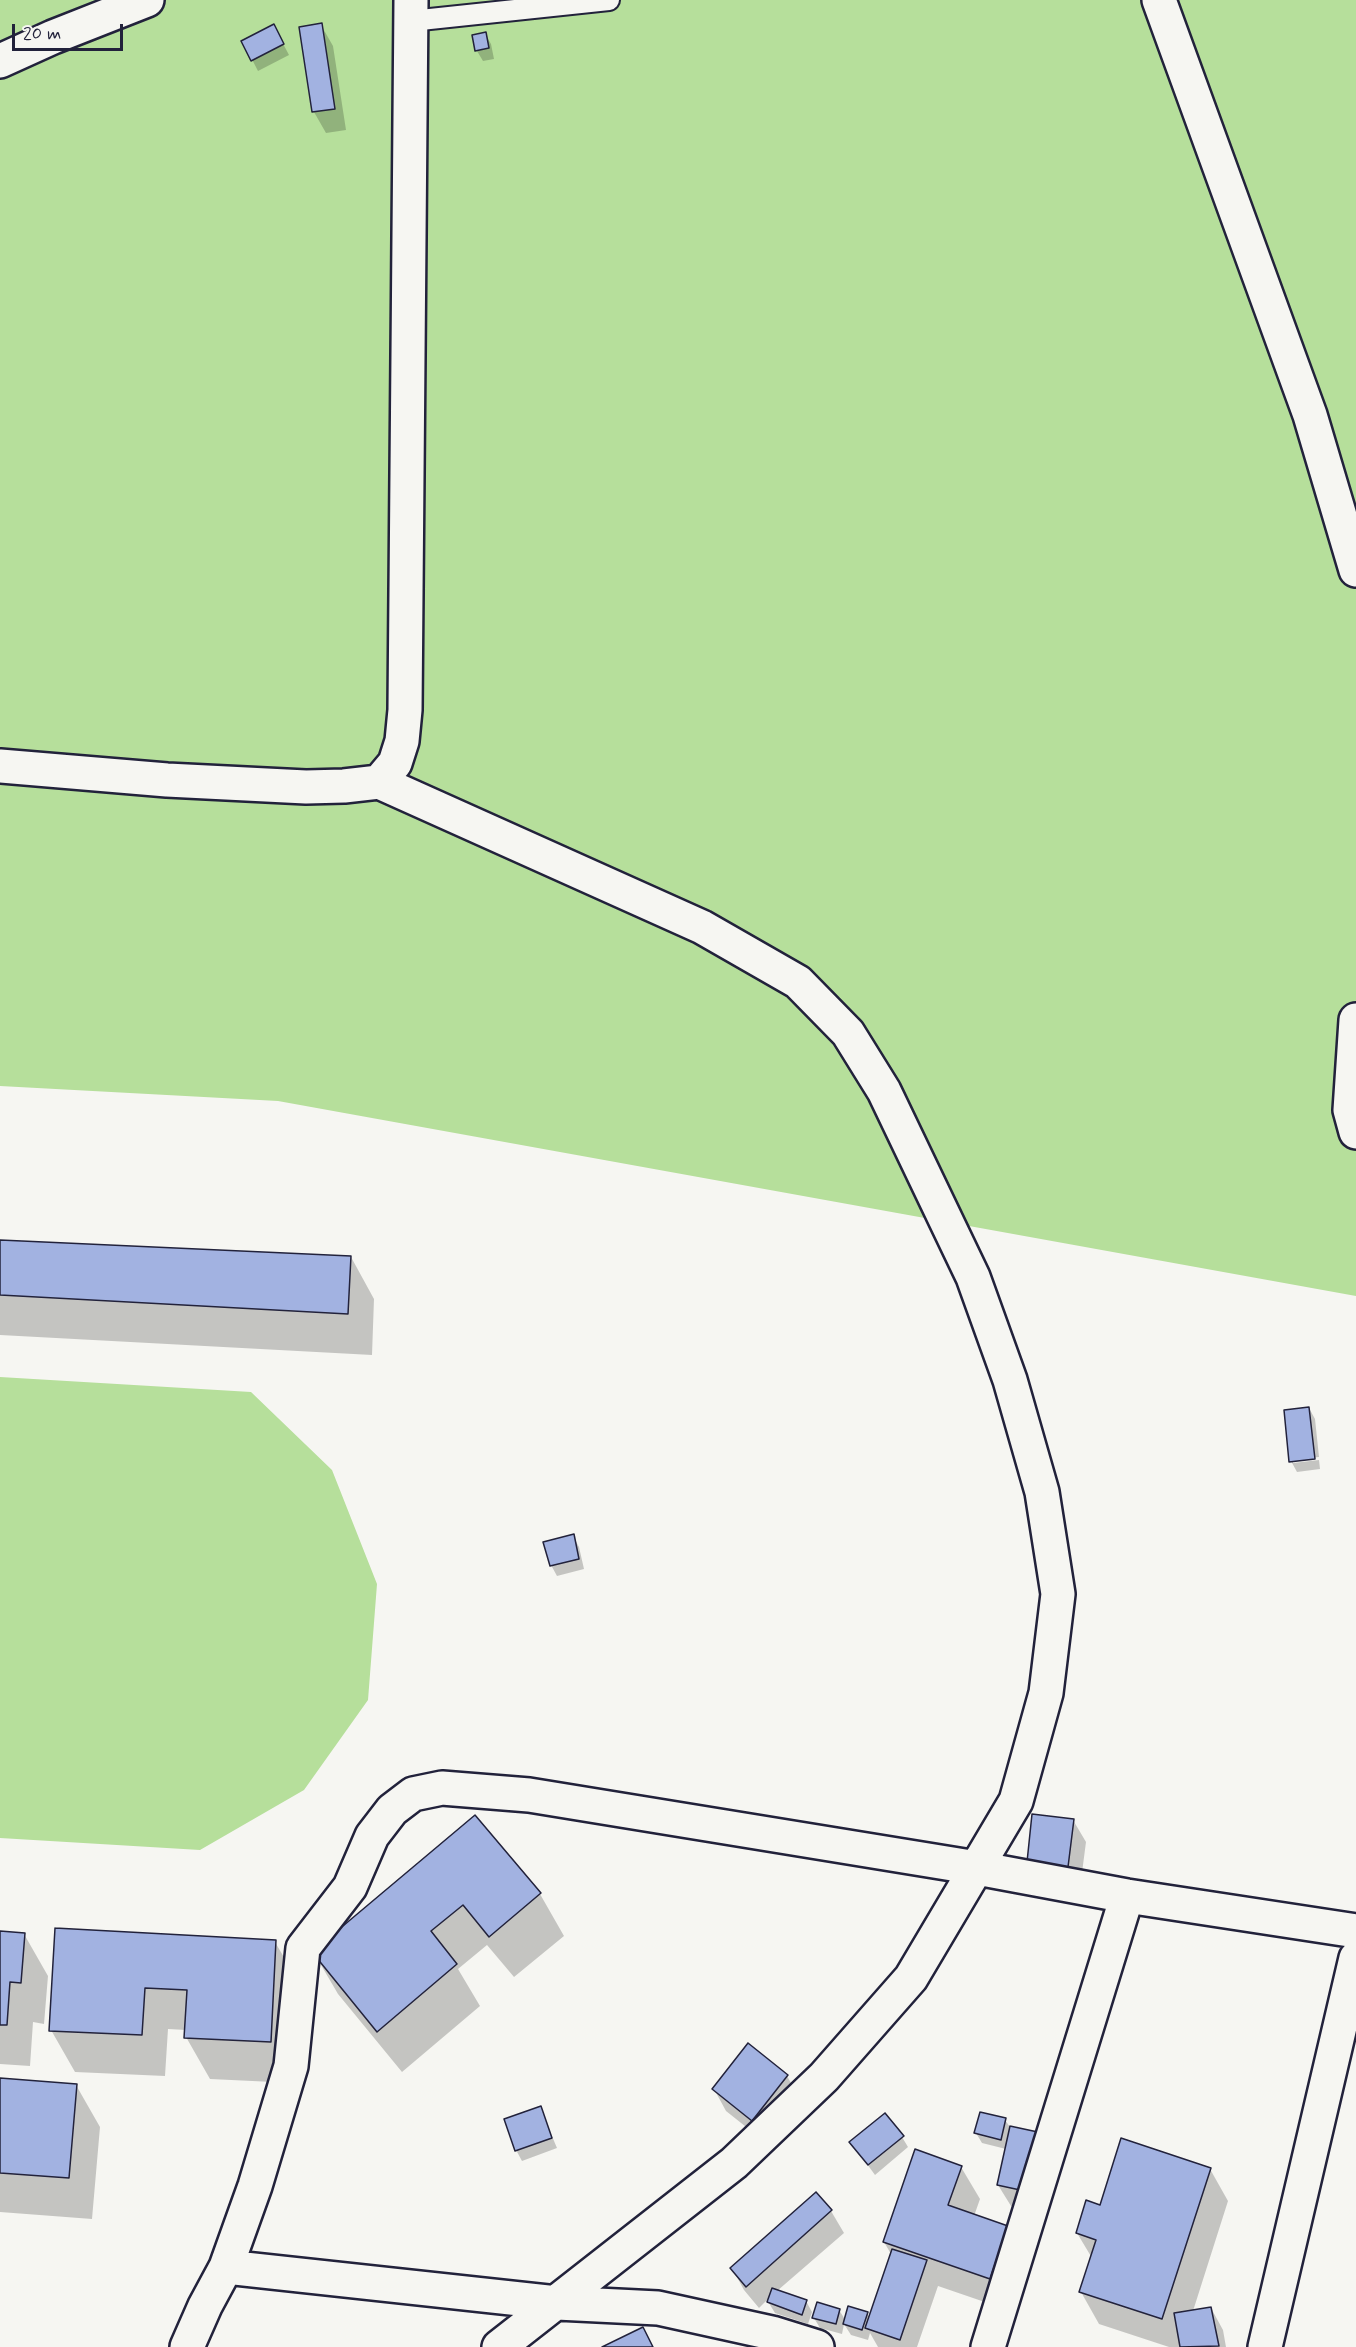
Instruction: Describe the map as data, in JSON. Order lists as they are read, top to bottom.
{
  "scale_bar": "20 m"
}
